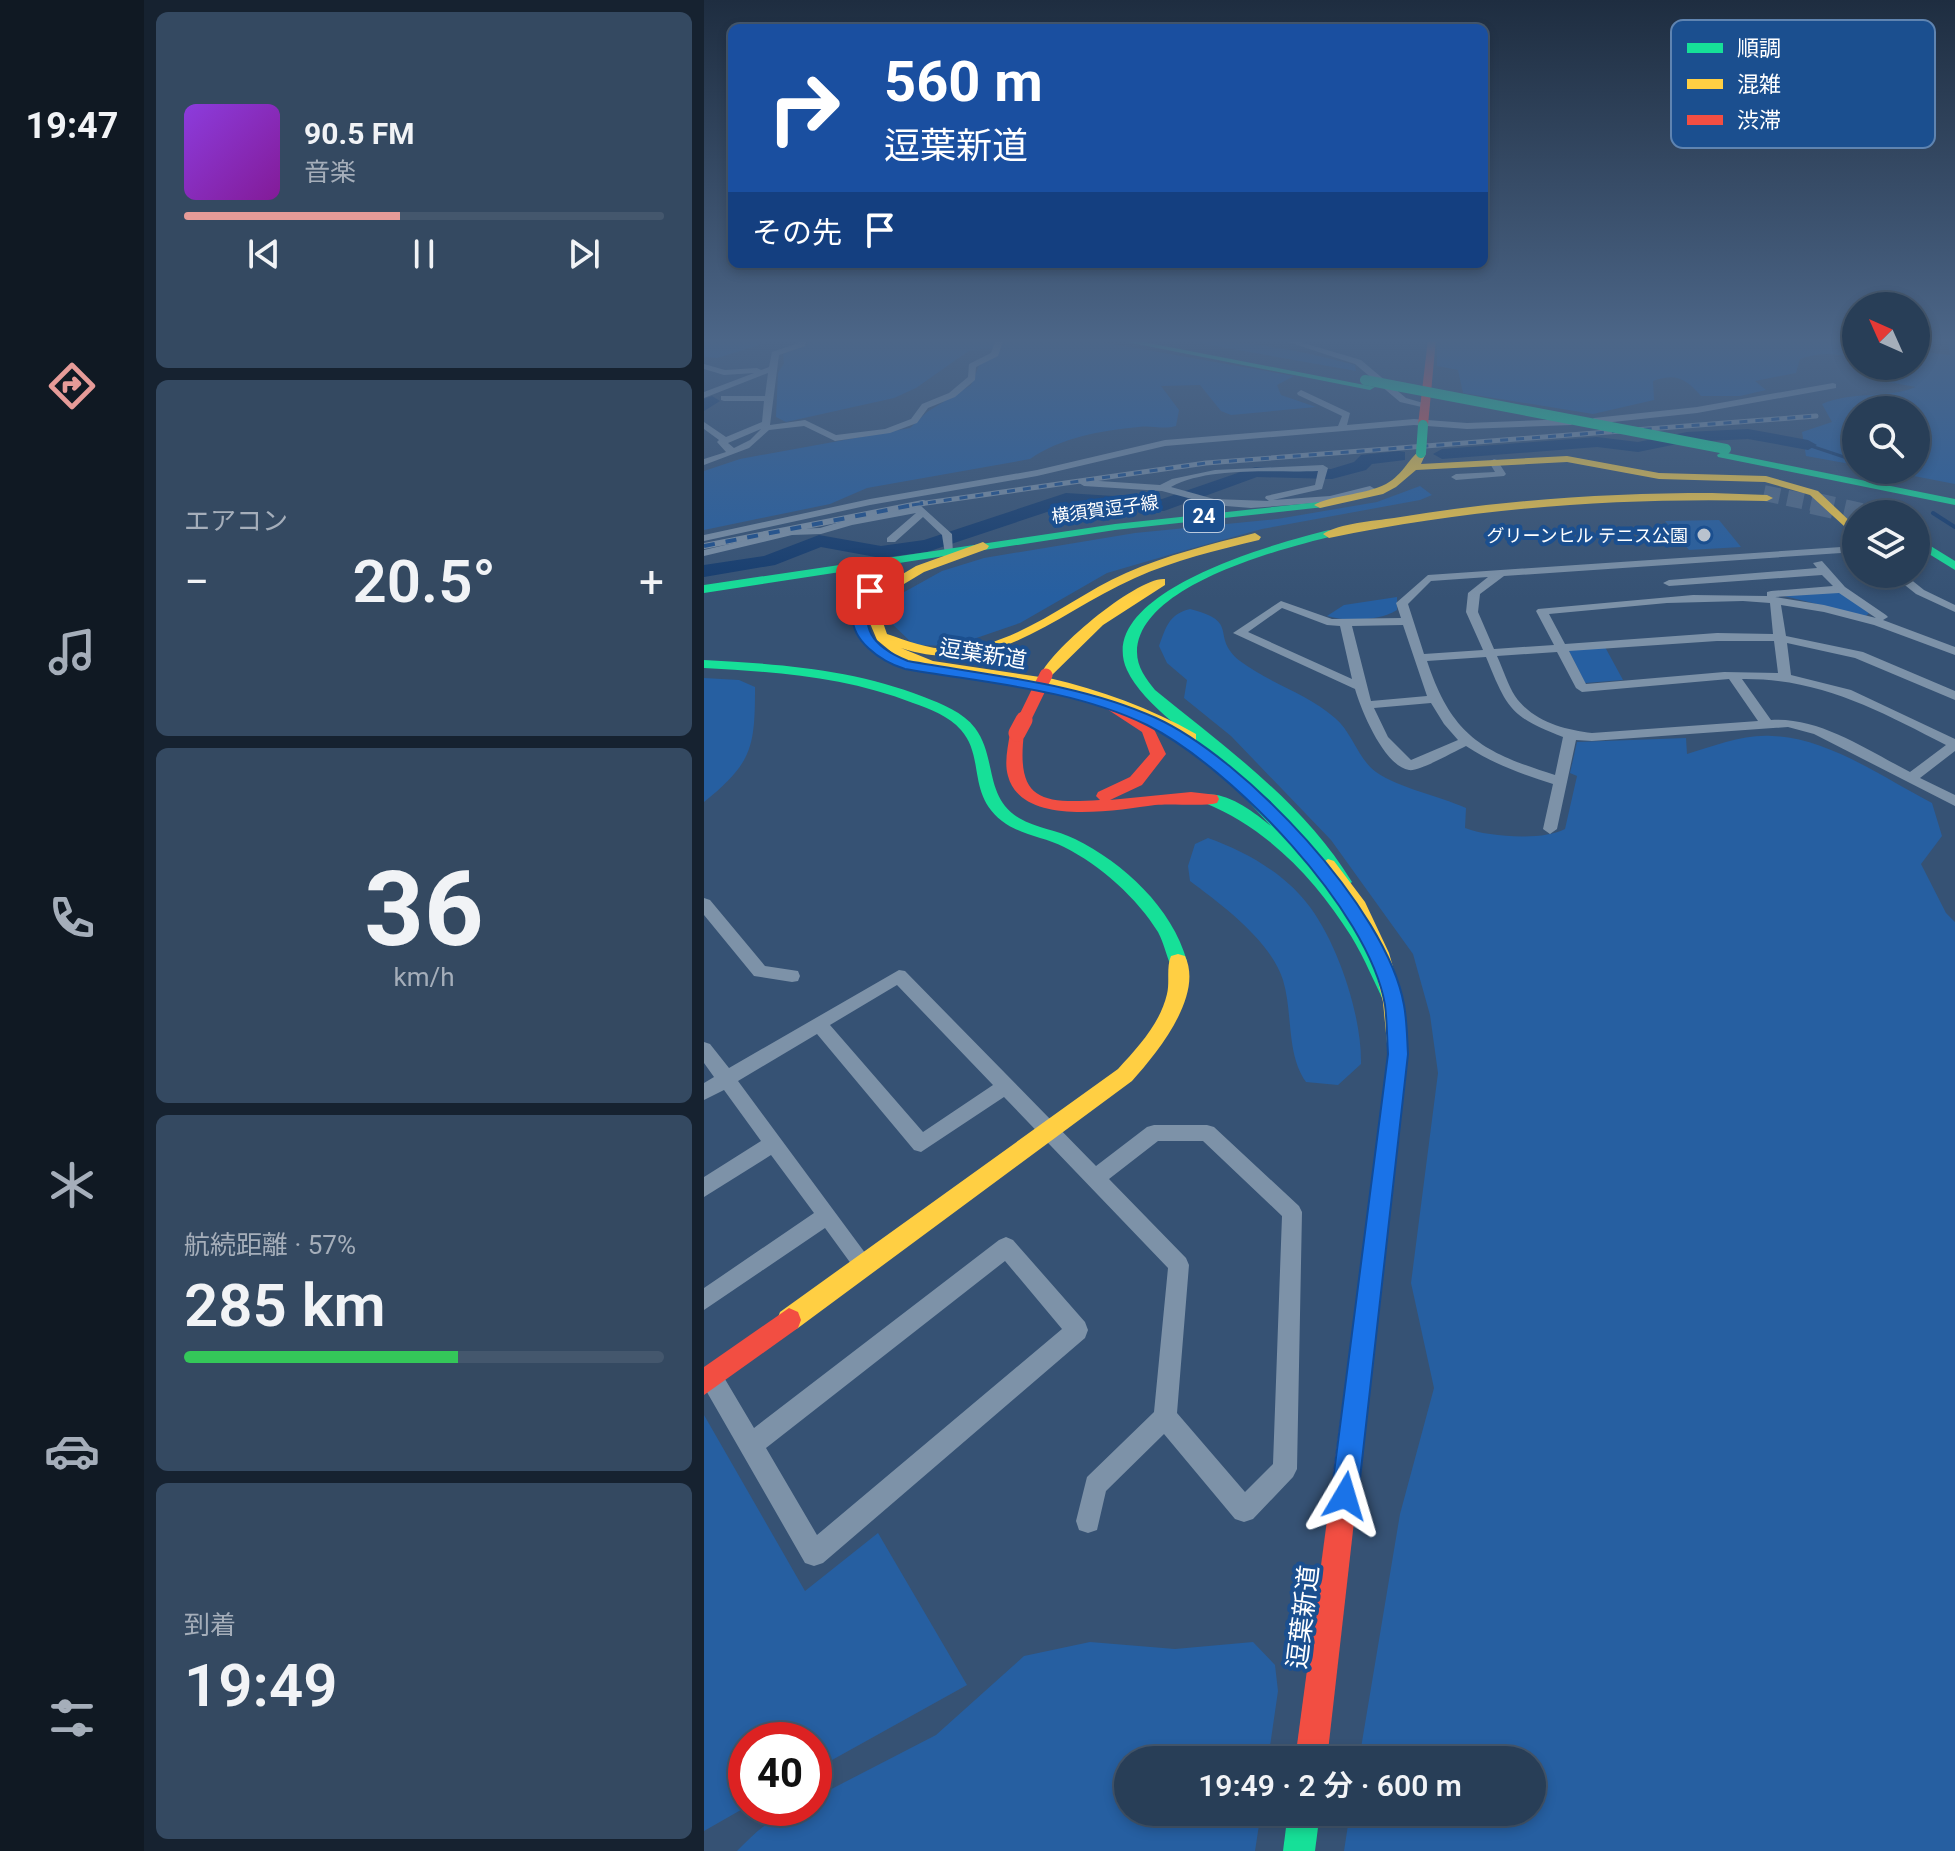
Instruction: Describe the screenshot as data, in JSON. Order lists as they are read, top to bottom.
{
  "streets": {
    "main road": ["横須賀逗子線", "24", "逗葉新道"]
  },
  "crossings": [
    ["横須賀逗子線", "24"]
  ],
  "places": ["グリーンヒル テニス公園"],
  "legend": ["順調", "混雑", "渋滞"],
  "north": "top left",
  "page": {
    "tabs": "19:47",
    "turn": ["560 m", "逗葉新道"],
    "song": ["90.5 FM", "音楽"],
    "then": "その先",
    "tile": [
      "エアコン",
      ["36", "km/h"],
      ["航続距離 · 57%", "285 km"],
      ["到着", "19:49"]
    ],
    "heat": ["−", "20.5°", "+"],
    "limit": "40",
    "trip": "19:49 · 2 分 · 600 m"
  }
}
